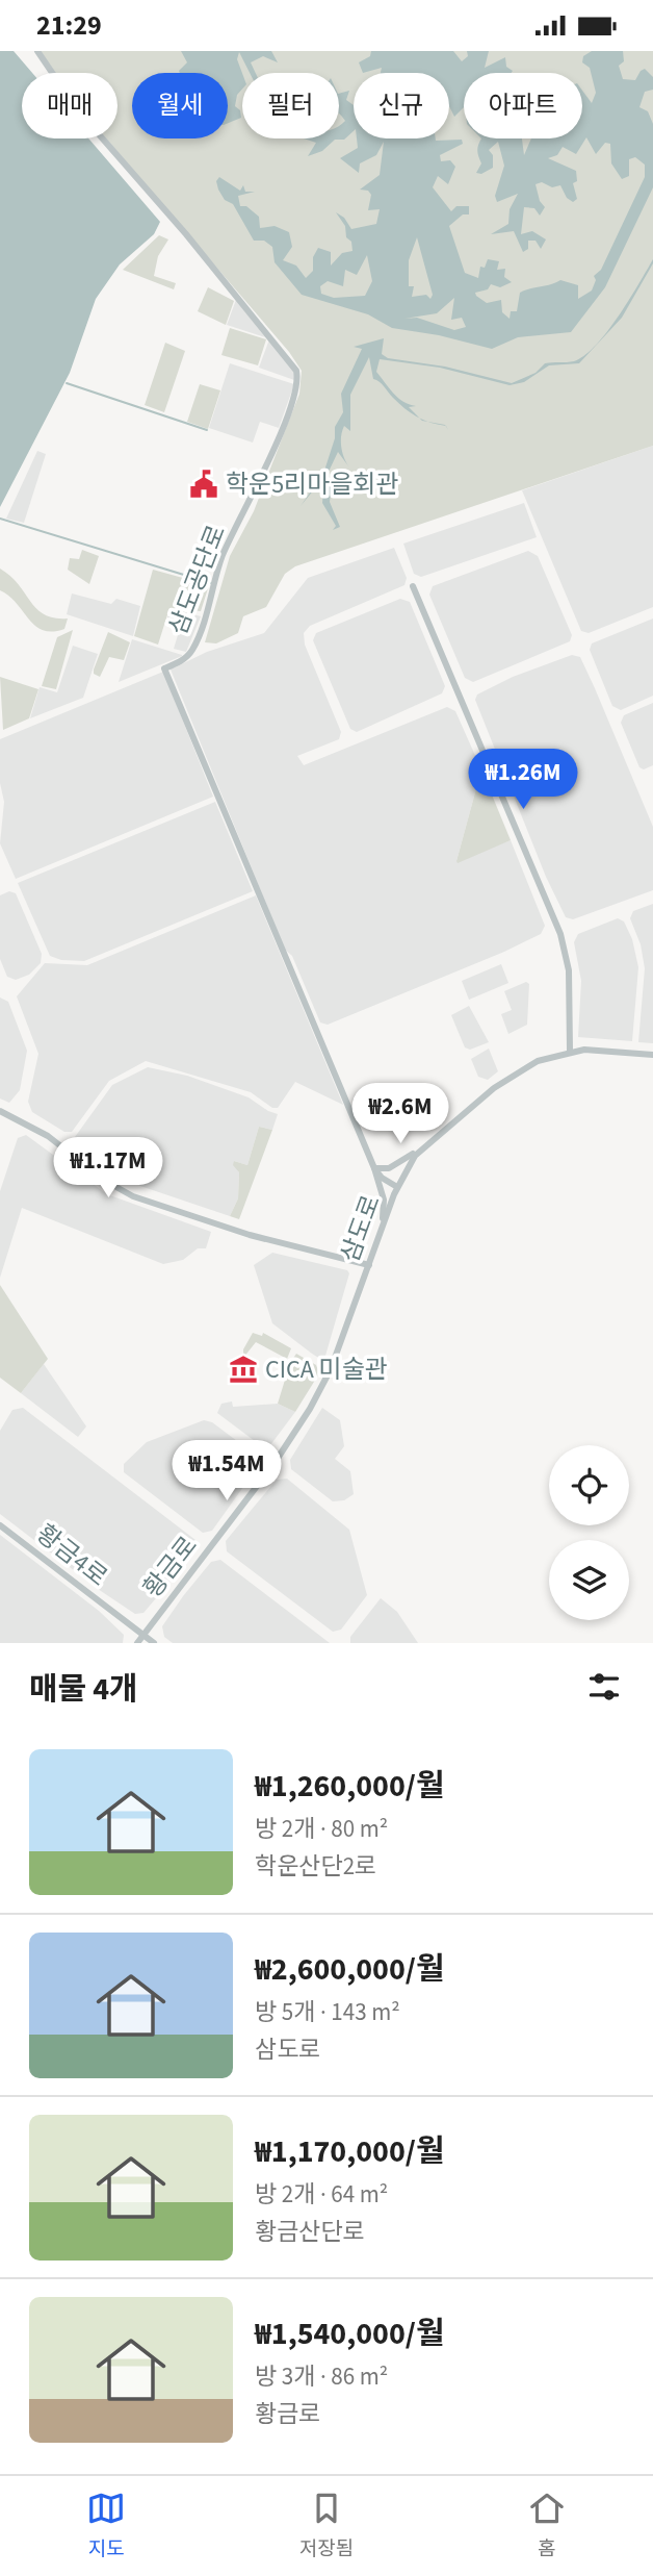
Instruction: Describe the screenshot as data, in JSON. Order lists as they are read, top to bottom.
{
  "streets": {
    "street": [
      "삼도공단로",
      "삼도로",
      "황금4로",
      "황금로"
    ]
  },
  "crossings": [
    ["삼도공단로", "삼도로"],
    ["삼도로", "황금로"],
    ["황금4로", "황금로"]
  ],
  "places": {
    "public building": ["학운5리마을회관"],
    "museum": ["CICA 미술관"]
  },
  "page": {
    "status": "21:29",
    "chip": [
      "매매",
      "월세",
      "필터",
      "신규",
      "아파트"
    ],
    "price": [
      "₩1.26M",
      "₩2.6M",
      "₩1.17M",
      "₩1.54M"
    ],
    "heading": "매물 4개",
    "list": [
      {
        "name": "₩1,260,000/월",
        "note": "방 2개 · 80 m² · 학운산단2로"
      },
      {
        "name": "₩2,600,000/월",
        "note": "방 5개 · 143 m² · 삼도로"
      },
      {
        "name": "₩1,170,000/월",
        "note": "방 2개 · 64 m² · 황금산단로"
      },
      {
        "name": "₩1,540,000/월",
        "note": "방 3개 · 86 m² · 황금로"
      }
    ],
    "tabs": ["지도", "저장됨", "홈"]
  }
}
